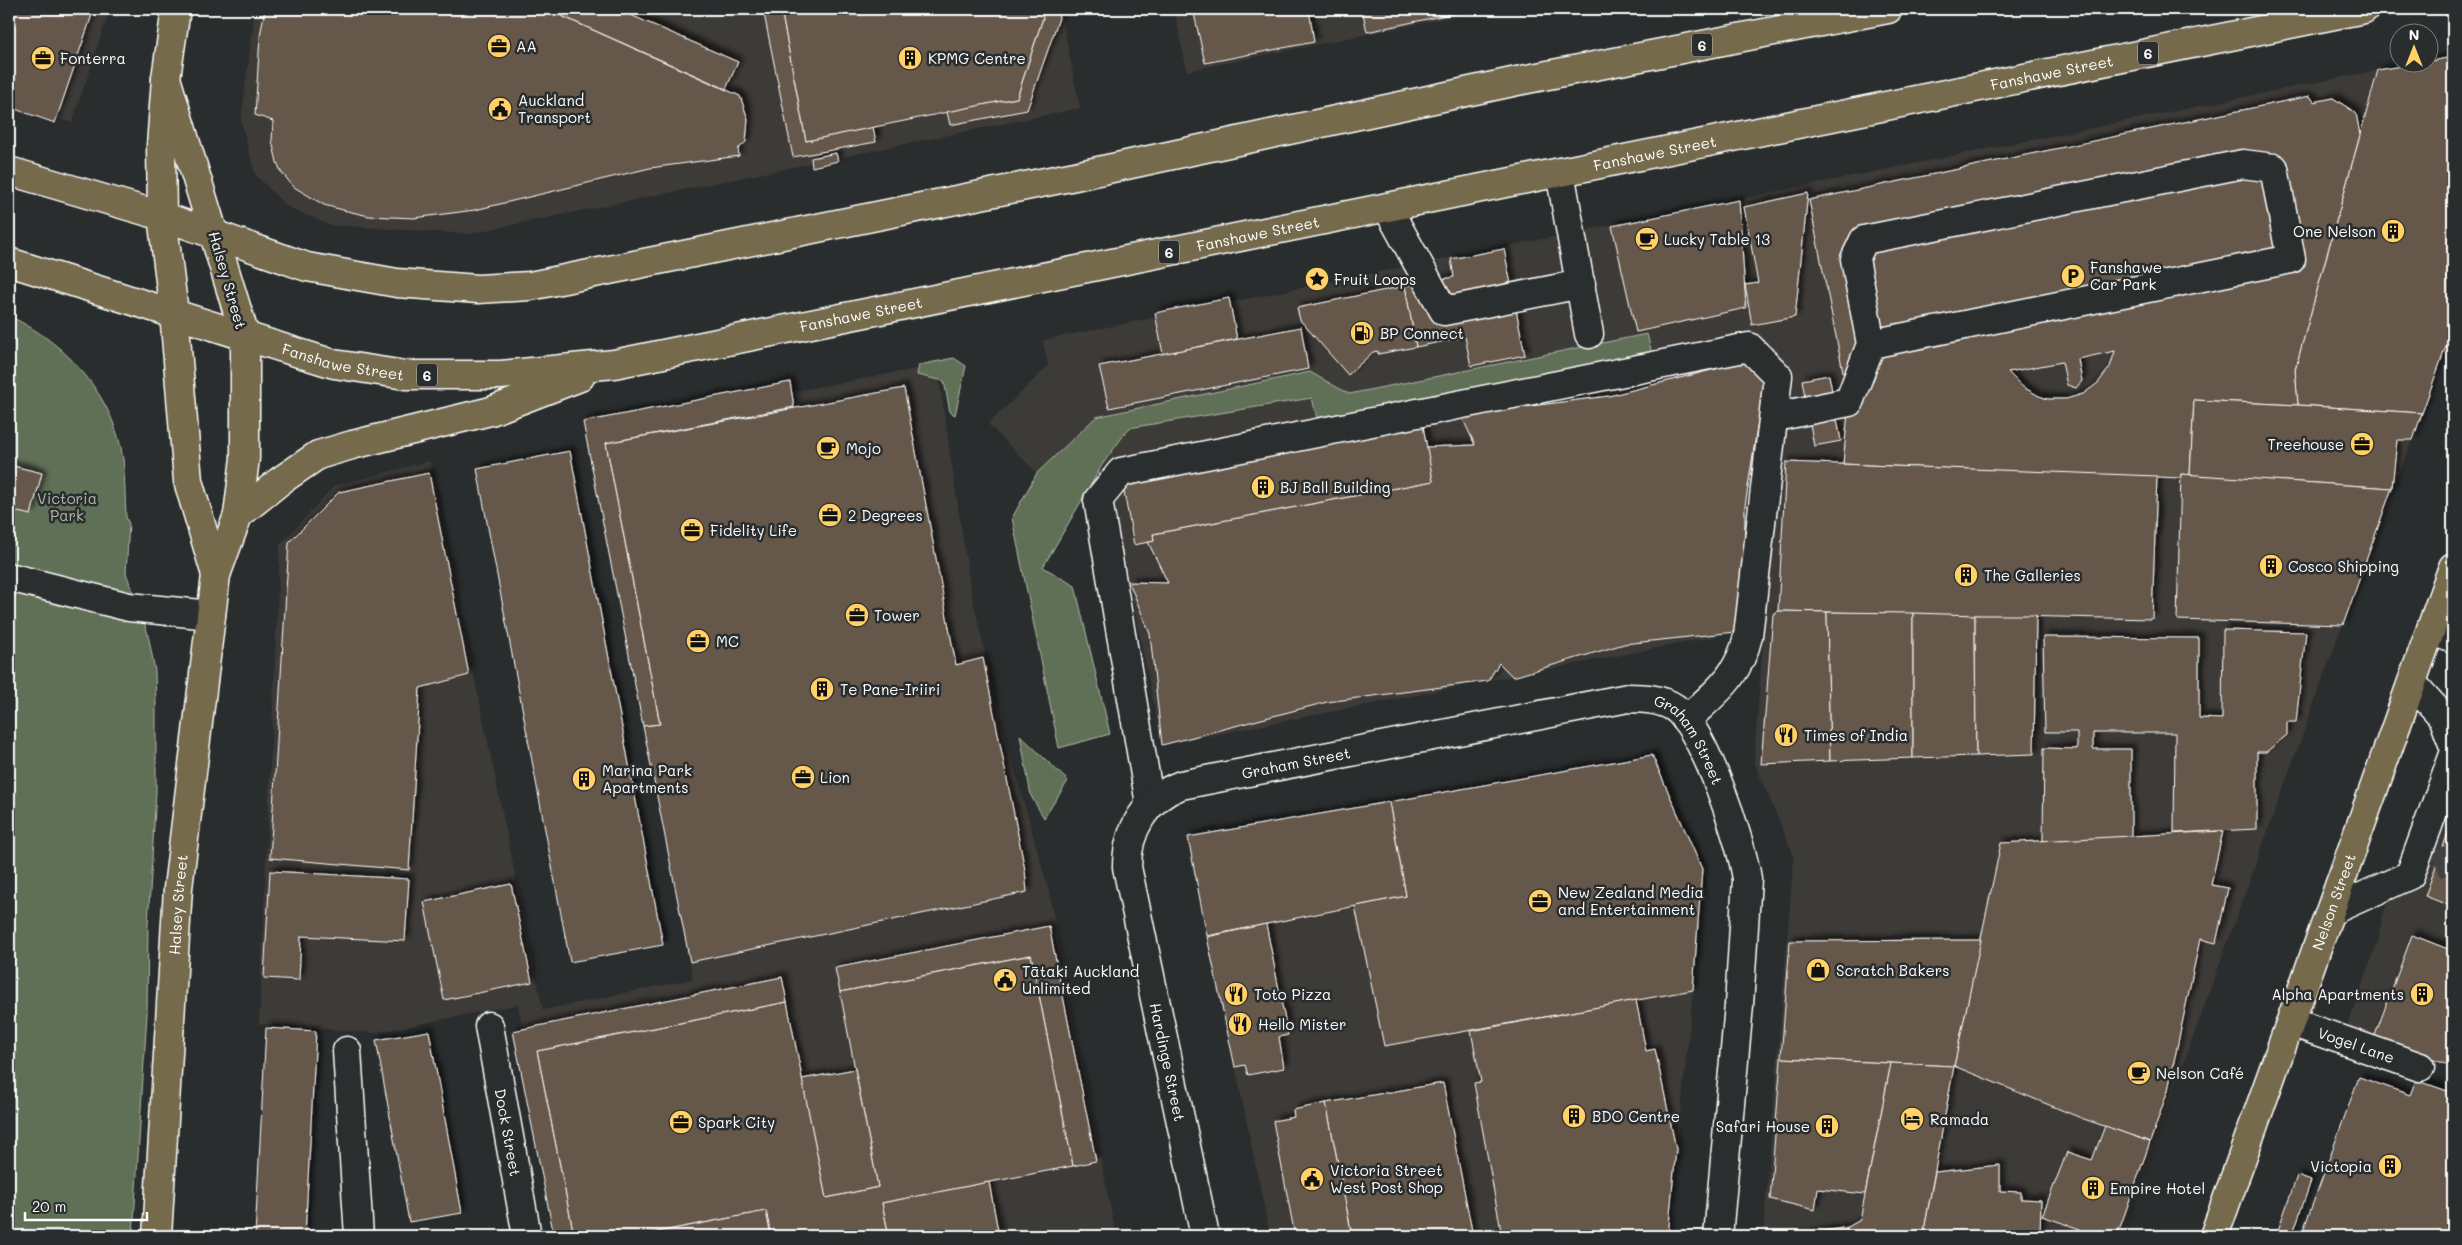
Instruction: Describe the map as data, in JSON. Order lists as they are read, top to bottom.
{
  "streets": {
    "main road": [
      "6",
      "Fanshawe Street",
      "Halsey Street",
      "Nelson Street"
    ],
    "street": [
      "Graham Street",
      "Vogel Lane",
      "Hardinge Street",
      "Dock Street"
    ]
  },
  "crossings": [
    ["6", "Halsey Street"],
    ["Fanshawe Street", "Halsey Street"],
    ["Graham Street", "Hardinge Street"],
    ["Nelson Street", "Vogel Lane"]
  ],
  "parks": ["Victoria Park"],
  "places": {
    "office": [
      "AA",
      "Fonterra",
      "Treehouse",
      "2 Degrees",
      "Fidelity Life",
      "Tower",
      "MC",
      "Lion",
      "New Zealand Media and Entertainment",
      "Spark City"
    ],
    "building": [
      "KPMG Centre",
      "One Nelson",
      "BJ Ball Building",
      "Cosco Shipping",
      "The Galleries",
      "Te Pane-Iriiri",
      "Marina Park Apartments",
      "Alpha Apartments",
      "BDO Centre",
      "Safari House",
      "Victopia",
      "Empire Hotel"
    ],
    "public building": ["Auckland Transport", "Tātaki Auckland Unlimited", "Victoria Street West Post Shop"],
    "cafe": ["Lucky Table 13", "Mojo", "Nelson Café"],
    "parking": ["Fanshawe Car Park"],
    "place": ["Fruit Loops"],
    "fuel station": ["BP Connect"],
    "restaurant": ["Times of India", "Toto Pizza", "Hello Mister"],
    "shop": ["Scratch Bakers"],
    "hotel": ["Ramada"]
  },
  "scale_bar": "20 m",
  "north": "top"
}
